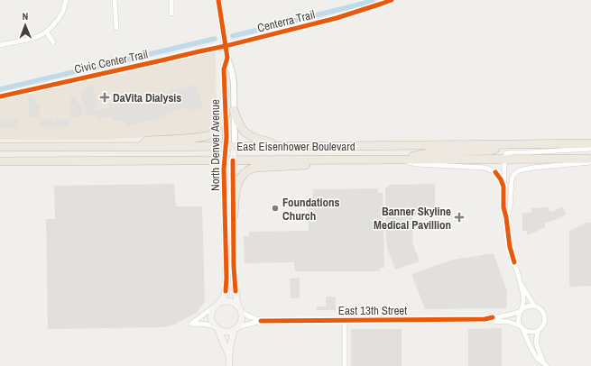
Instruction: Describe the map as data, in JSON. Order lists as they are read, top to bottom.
{
  "streets": {
    "highway": ["East Eisenhower Boulevard"],
    "main road": ["North Denver Avenue"],
    "street": ["East 13th Street"],
    "cycle path": ["Centerra Trail"]
  },
  "crossings": [
    ["North Denver Avenue", "East Eisenhower Boulevard"],
    ["North Denver Avenue", "East 13th Street"]
  ],
  "places": {
    "health": ["DaVita Dialysis", "Banner Skyline Medical Pavillion"],
    "other": ["Foundations Church"]
  },
  "north": "top"
}
